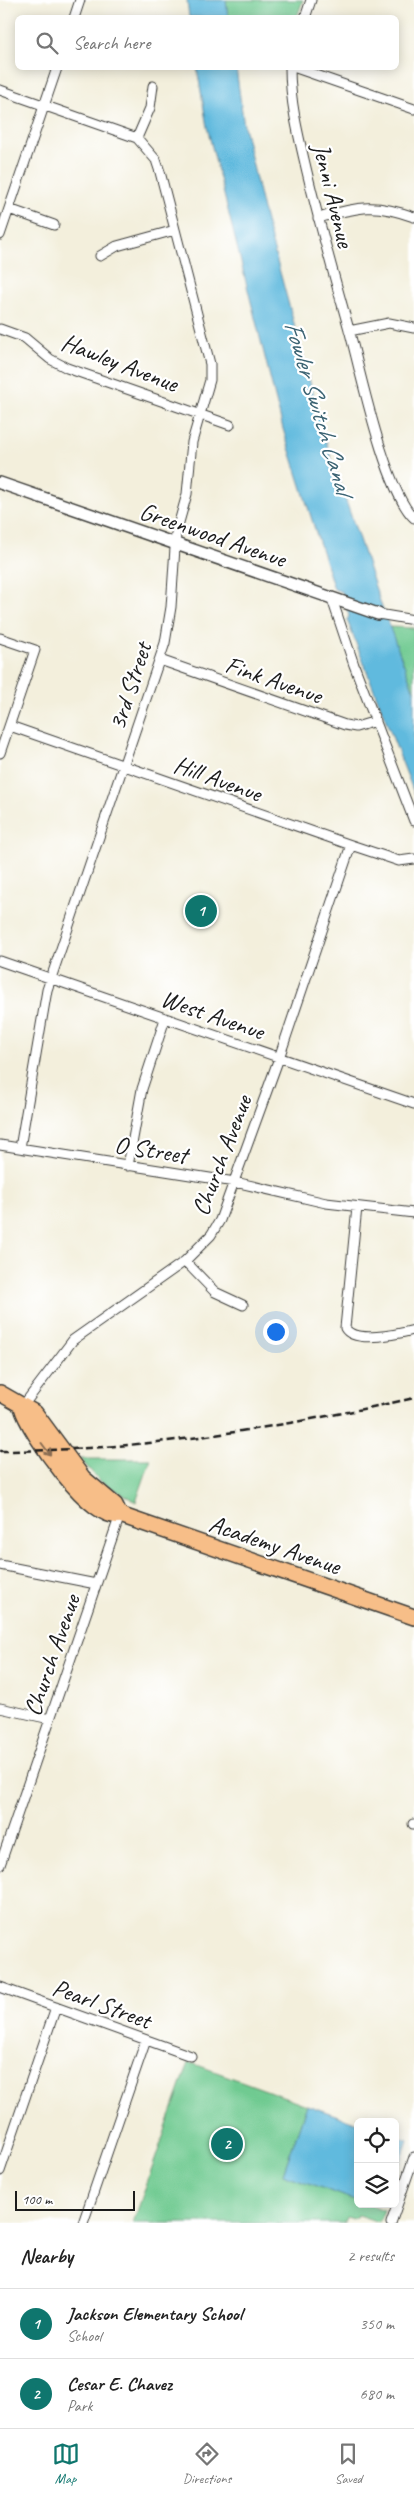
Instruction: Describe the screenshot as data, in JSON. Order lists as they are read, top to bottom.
{
  "streets": {
    "main road": ["Academy Avenue"],
    "street": [
      "Jenni Avenue",
      "Hawley Avenue",
      "Greenwood Avenue",
      "Fink Avenue",
      "3rd Street",
      "Hill Avenue",
      "West Avenue",
      "O Street",
      "Church Avenue",
      "Pearl Street"
    ]
  },
  "crossings": [
    ["Hawley Avenue", "3rd Street"],
    ["Greenwood Avenue", "3rd Street"],
    ["Fink Avenue", "3rd Street"],
    ["3rd Street", "Hill Avenue"],
    ["3rd Street", "West Avenue"],
    ["3rd Street", "O Street"],
    ["Hill Avenue", "Church Avenue"],
    ["West Avenue", "Church Avenue"],
    ["O Street", "Church Avenue"],
    ["Church Avenue", "Academy Avenue"]
  ],
  "water": ["Fowler Switch Canal"],
  "scale_bar": "100 m",
  "page": {
    "search": "Search here",
    "pins": ["1", "2"],
    "scale": "100 m",
    "heading": ["Nearby", "2 results"],
    "list": [
      {
        "mark": "1",
        "name": "Jackson Elementary School",
        "note": "School",
        "value": "350 m"
      },
      {
        "mark": "2",
        "name": "Cesar E. Chavez",
        "note": "Park",
        "value": "680 m"
      }
    ],
    "nav": ["Map", "Directions", "Saved"]
  }
}
